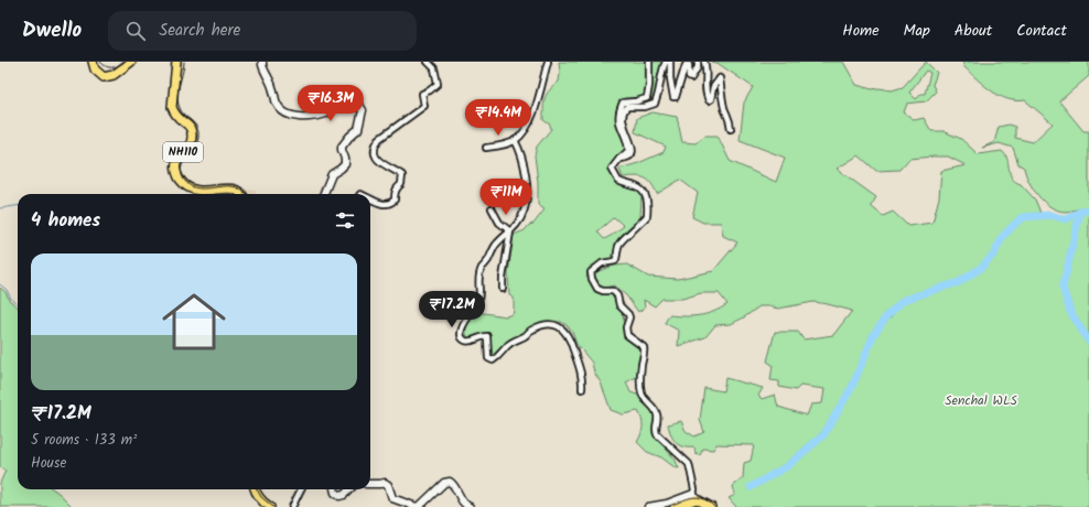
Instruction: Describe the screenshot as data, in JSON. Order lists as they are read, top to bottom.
{
  "streets": {
    "highway": ["NH110"]
  },
  "parks": ["Senchal WLS"],
  "page": {
    "header": "Dwello",
    "search": "Search here",
    "nav": [
      "Home",
      "Map",
      "About",
      "Contact"
    ],
    "price": [
      "₹16.3M",
      "₹14.4M",
      "₹11M",
      "₹17.2M"
    ],
    "heading": "4 homes",
    "list": [
      {
        "name": "₹17.2M",
        "note": "5 rooms · 133 m² · House"
      }
    ]
  }
}
